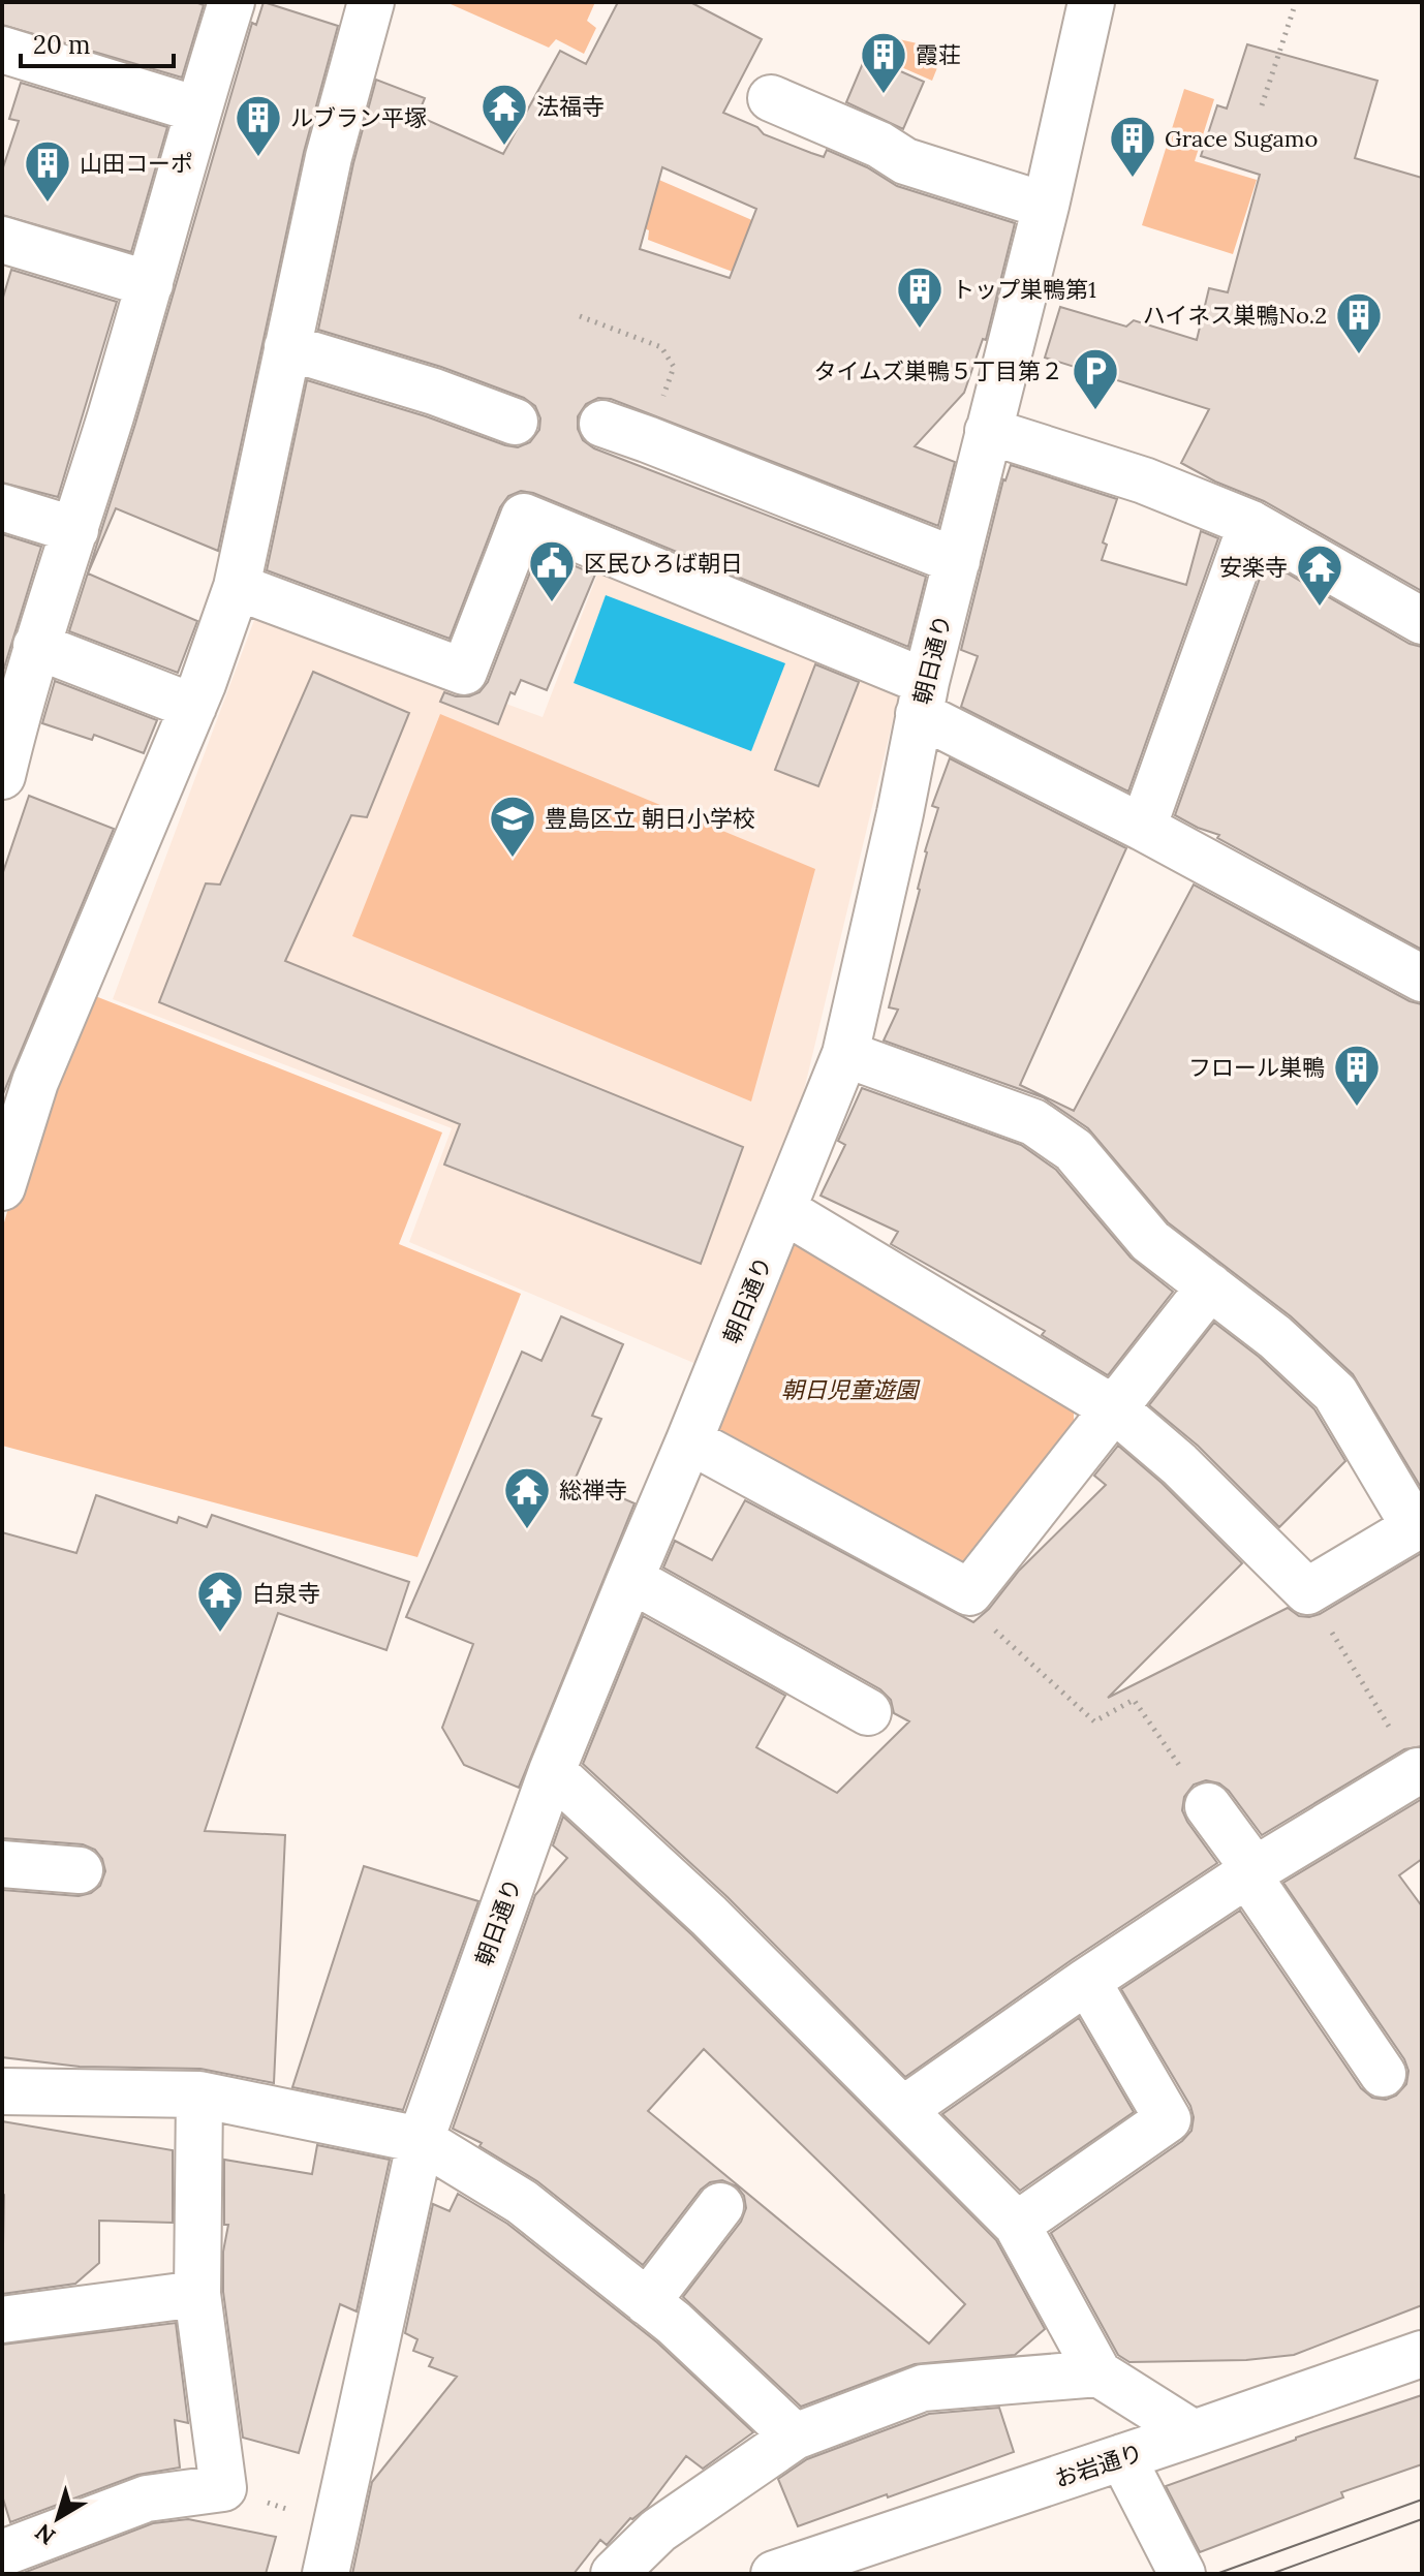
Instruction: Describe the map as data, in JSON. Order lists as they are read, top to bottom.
{
  "streets": {
    "street": ["朝日通り", "お岩通り"]
  },
  "parks": ["朝日児童遊園"],
  "places": {
    "building": [
      "霞荘",
      "ルブラン平塚",
      "Grace Sugamo",
      "山田コーポ",
      "トップ巣鴨第1",
      "ハイネス巣鴨No.2",
      "フロール巣鴨"
    ],
    "temple": [
      "法福寺",
      "安楽寺",
      "総禅寺",
      "白泉寺"
    ],
    "parking": ["タイムズ巣鴨５丁目第２"],
    "public building": ["区民ひろば朝日"],
    "school or university": ["豊島区立 朝日小学校"]
  },
  "scale_bar": "20 m",
  "north": "bottom left"
}
